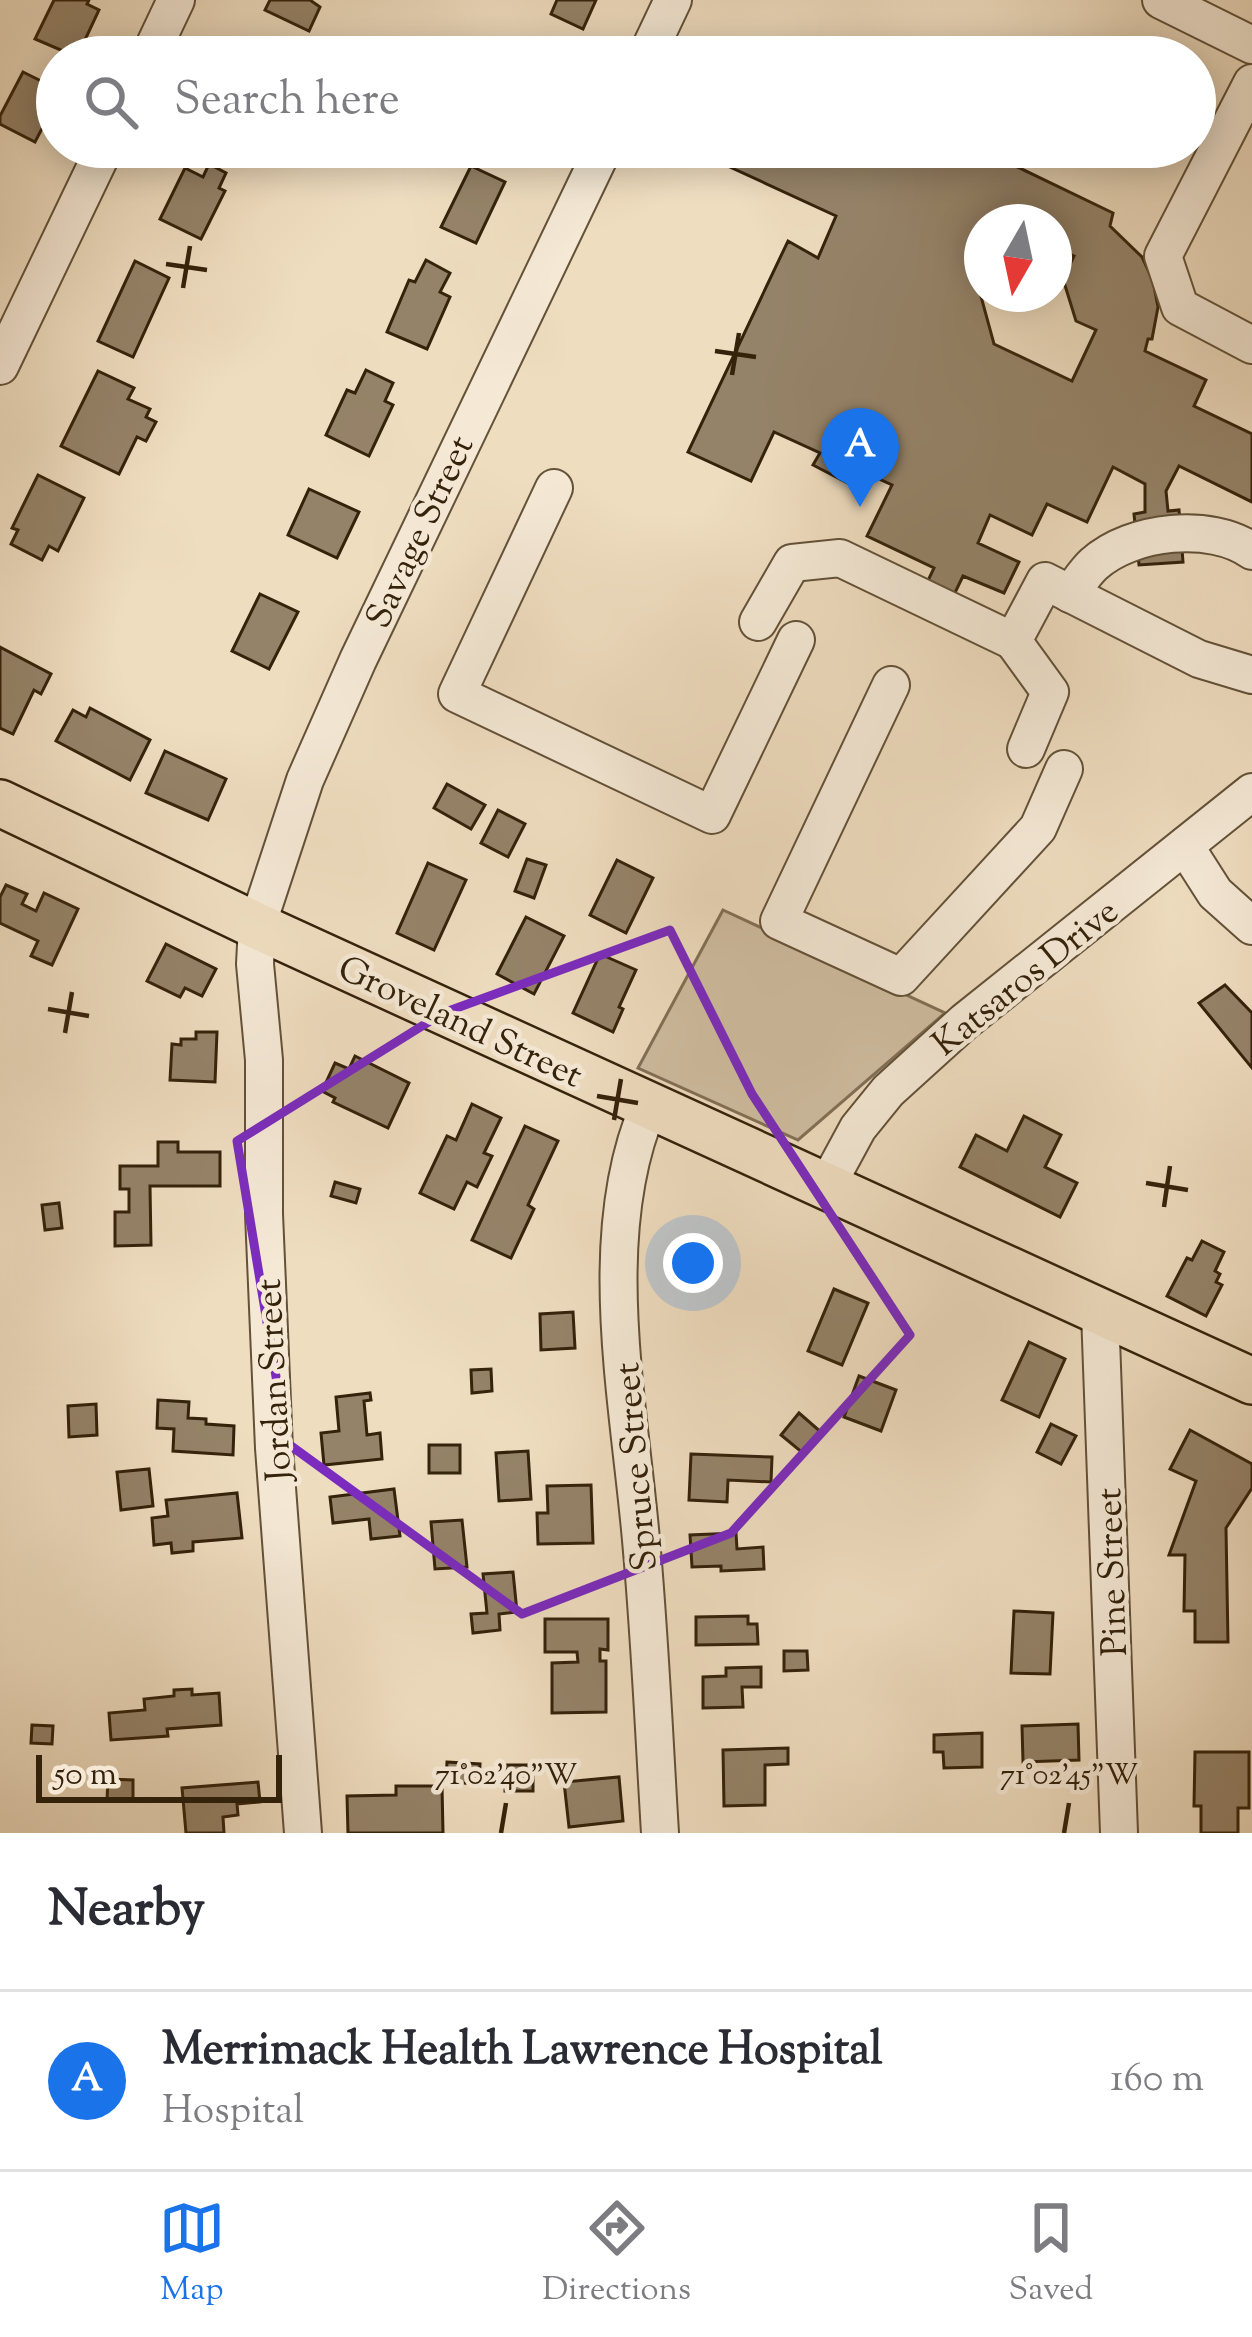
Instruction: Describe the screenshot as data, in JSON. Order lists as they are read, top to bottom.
{
  "streets": {
    "main road": ["Groveland Street"],
    "street": [
      "Savage Street",
      "Katsaros Drive",
      "Jordan Street",
      "Spruce Street",
      "Pine Street"
    ]
  },
  "crossings": [
    ["Savage Street", "Groveland Street"],
    ["Savage Street", "Jordan Street"],
    ["Katsaros Drive", "Groveland Street"],
    ["Groveland Street", "Jordan Street"],
    ["Groveland Street", "Spruce Street"],
    ["Groveland Street", "Pine Street"]
  ],
  "scale_bar": "50 m",
  "north": "bottom",
  "page": {
    "search": "Search here",
    "pins": "A",
    "scale": "50 m",
    "heading": "Nearby",
    "list": [
      {
        "mark": "A",
        "name": "Merrimack Health Lawrence Hospital",
        "note": "Hospital",
        "value": "160 m"
      }
    ],
    "nav": ["Map", "Directions", "Saved"]
  },
  "coordinates": ["71°02'40\"W", "71°02'45\"W"]
}
